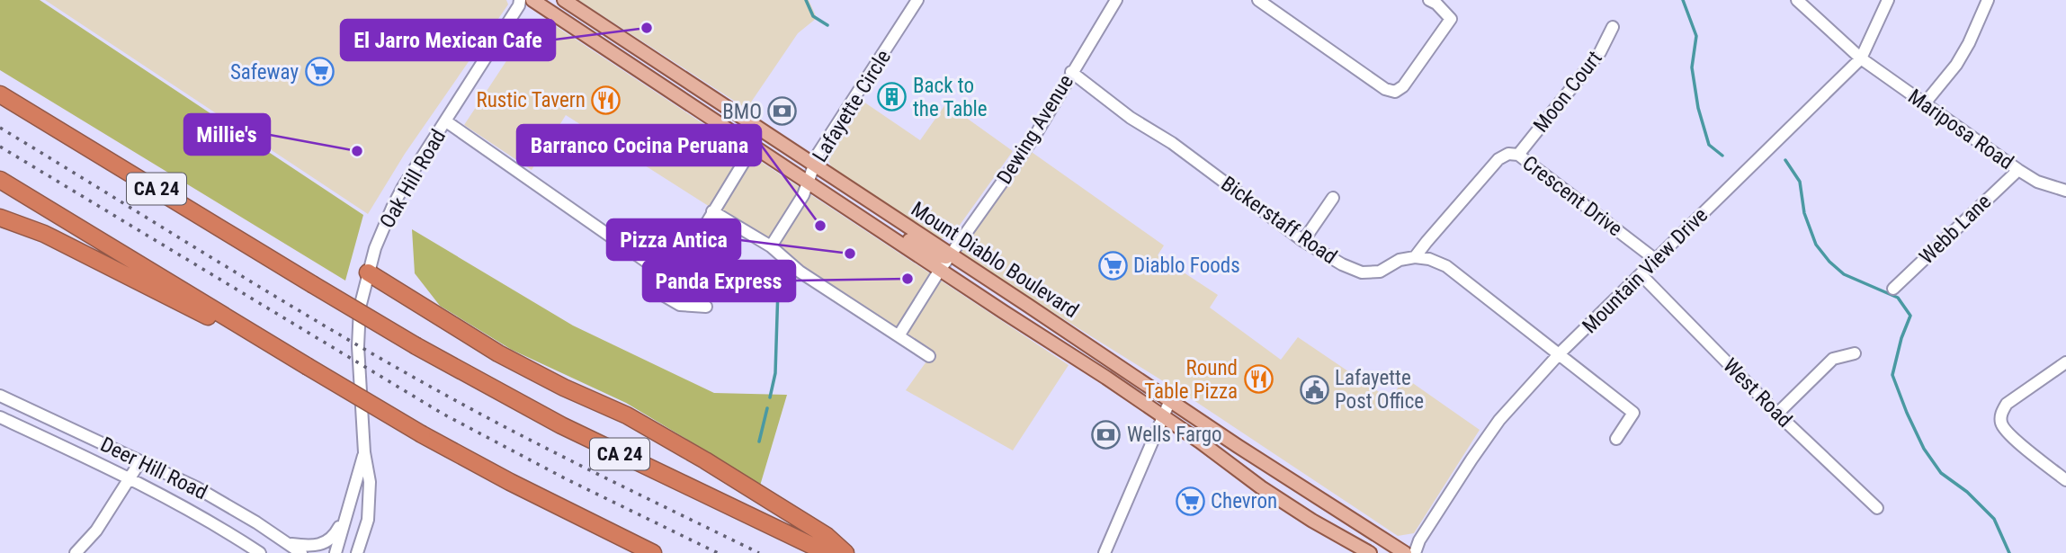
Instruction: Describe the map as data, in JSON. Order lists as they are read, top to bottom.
{
  "streets": {
    "highway": ["CA 24"],
    "main road": ["Mount Diablo Boulevard"],
    "street": [
      "Moon Court",
      "Lafayette Circle",
      "Dewing Avenue",
      "Mariposa Road",
      "Oak Hill Road",
      "Crescent Drive",
      "Bickerstaff Road",
      "Webb Lane",
      "Mountain View Drive",
      "West Road",
      "Deer Hill Road"
    ]
  },
  "crossings": [
    ["Moon Court", "Crescent Drive"],
    ["Lafayette Circle", "Mount Diablo Boulevard"],
    ["Dewing Avenue", "Bickerstaff Road"],
    ["Dewing Avenue", "Mount Diablo Boulevard"],
    ["Mariposa Road", "Webb Lane"],
    ["Mariposa Road", "Mountain View Drive"],
    ["Crescent Drive", "Bickerstaff Road"],
    ["Crescent Drive", "Mountain View Drive"],
    ["Mountain View Drive", "West Road"]
  ],
  "places": {
    "other": [
      "El Jarro Mexican Cafe",
      "Millie's",
      "Barranco Cocina Peruana",
      "Pizza Antica",
      "Panda Express"
    ],
    "supermarket": ["Safeway", "Diablo Foods", "Chevron"],
    "building": ["Back to the Table"],
    "restaurant": ["Rustic Tavern", "Round Table Pizza"],
    "bank": ["BMO", "Wells Fargo"],
    "public building": ["Lafayette Post Office"]
  }
}
